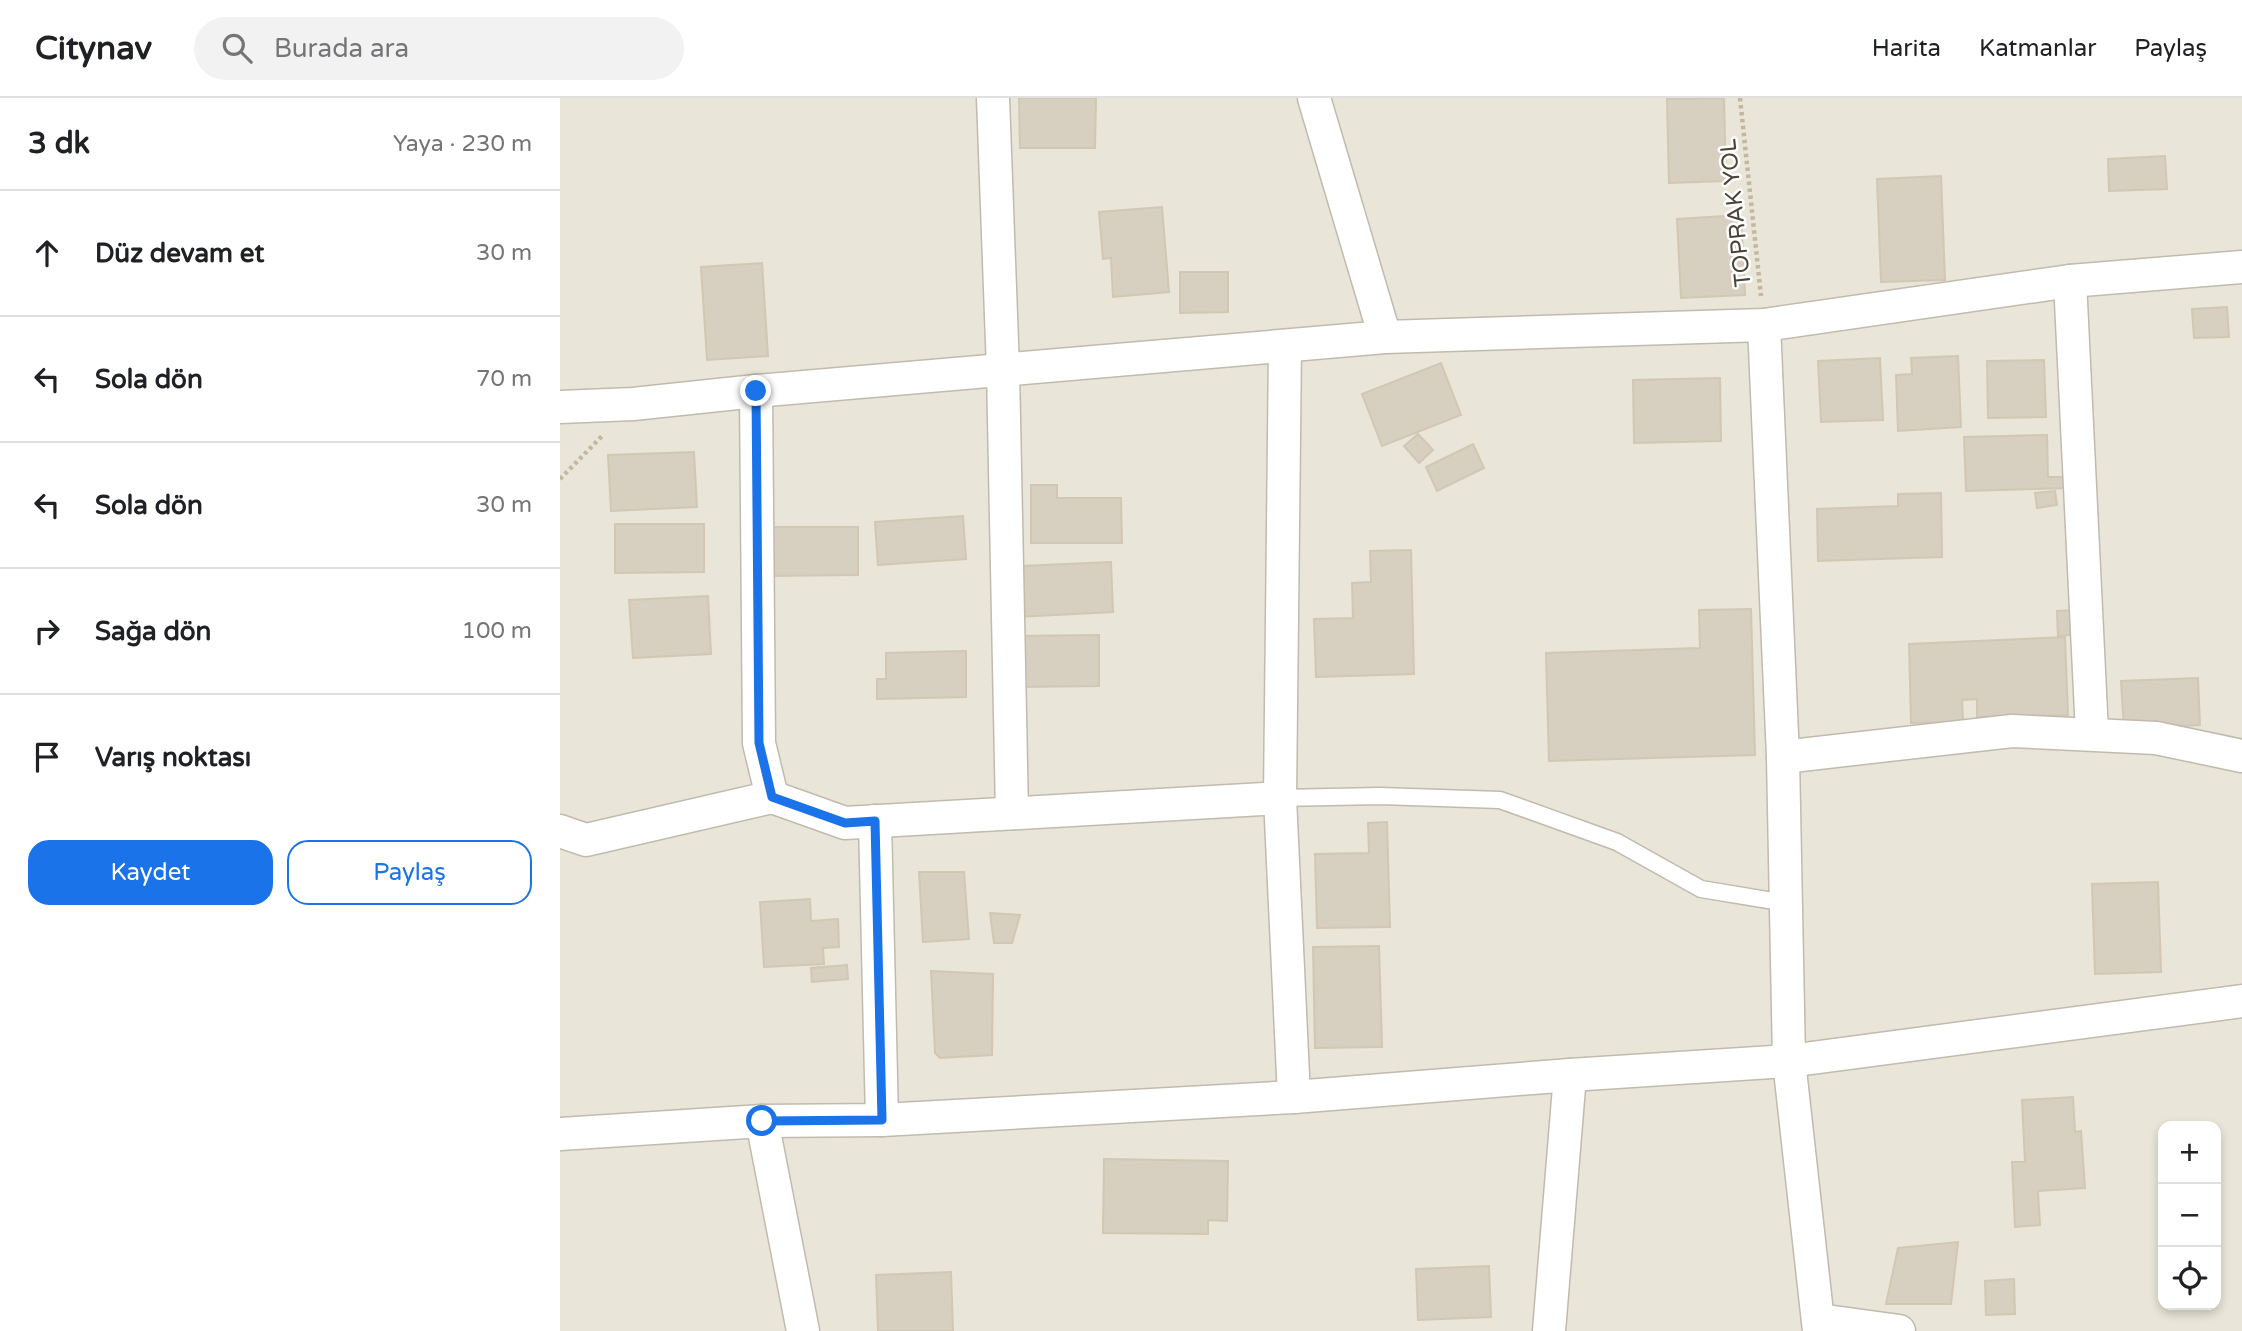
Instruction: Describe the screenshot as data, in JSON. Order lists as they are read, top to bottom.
{
  "streets": {
    "path": ["TOPRAK YOL"]
  },
  "page": {
    "header": "Citynav",
    "search": "Burada ara",
    "nav": ["Harita", "Katmanlar", "Paylaş"],
    "heading": ["3 dk", "Yaya · 230 m"],
    "list": [
      ["Düz devam et", "30 m"],
      ["Sola dön", "70 m"],
      ["Sola dön", "30 m"],
      ["Sağa dön", "100 m"],
      "Varış noktası"
    ],
    "buttons": ["Kaydet", "Paylaş"],
    "map_buttons": ["+", "−"]
  }
}
